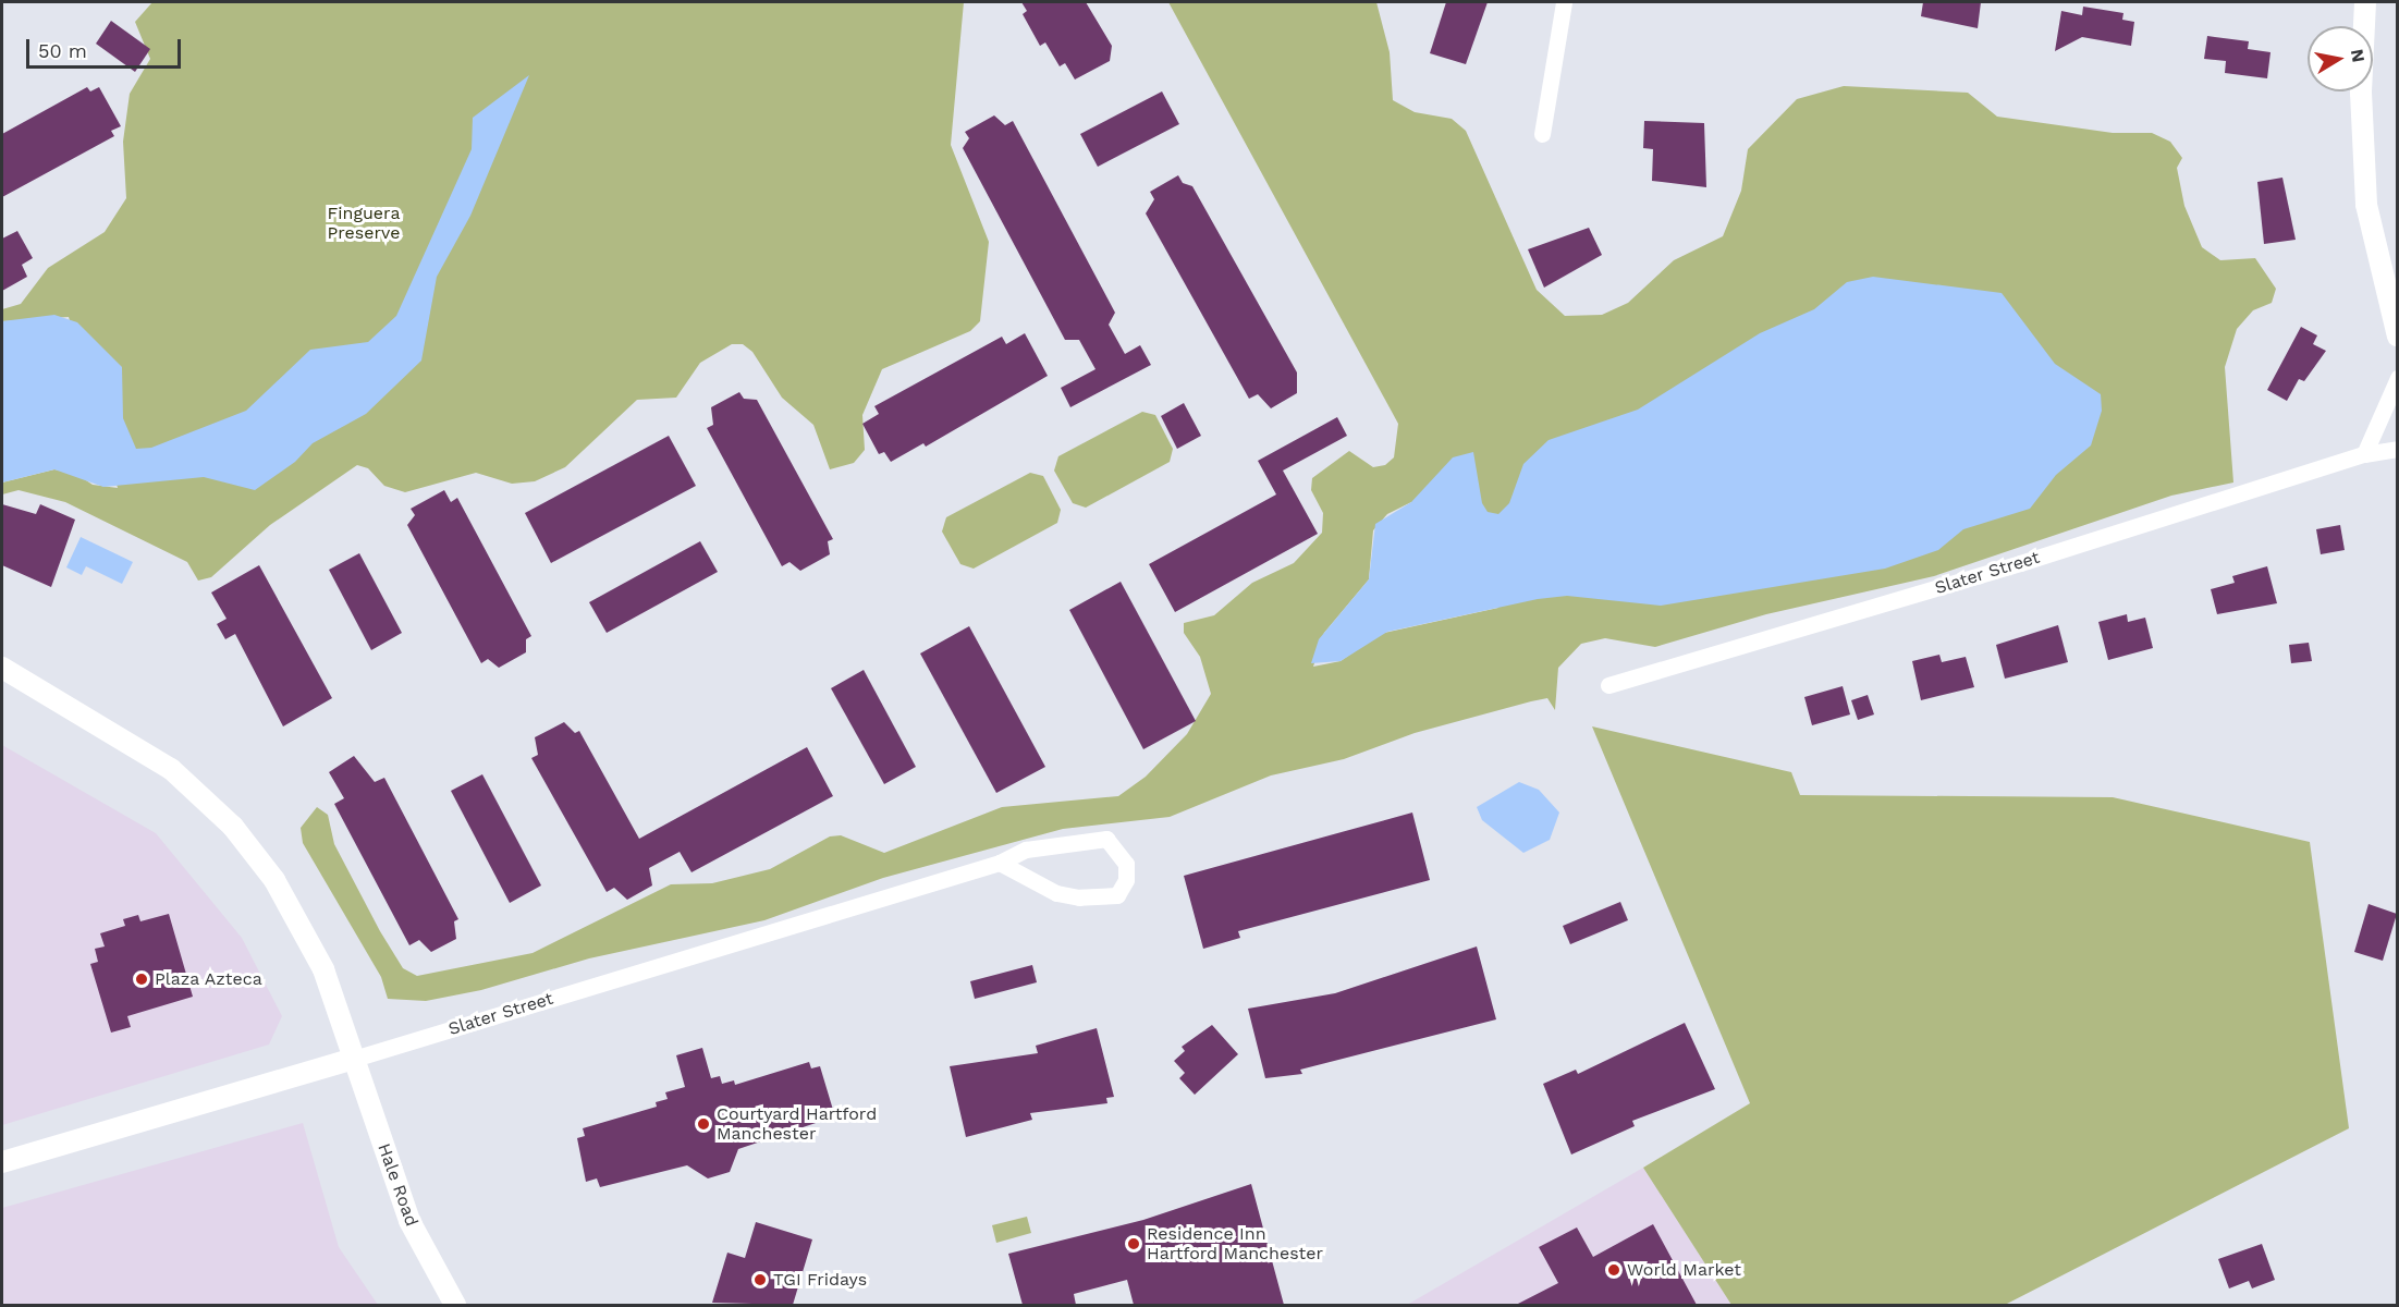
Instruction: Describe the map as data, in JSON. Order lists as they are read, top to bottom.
{
  "streets": {
    "street": ["Slater Street", "Hale Road"]
  },
  "crossings": [
    ["Slater Street", "Hale Road"]
  ],
  "parks": ["Finguera Preserve"],
  "places": [
    "Plaza Azteca",
    "Courtyard Hartford Manchester",
    "Residence Inn Hartford Manchester",
    "World Market",
    "TGI Fridays"
  ],
  "scale_bar": "50 m",
  "north": "right"
}
